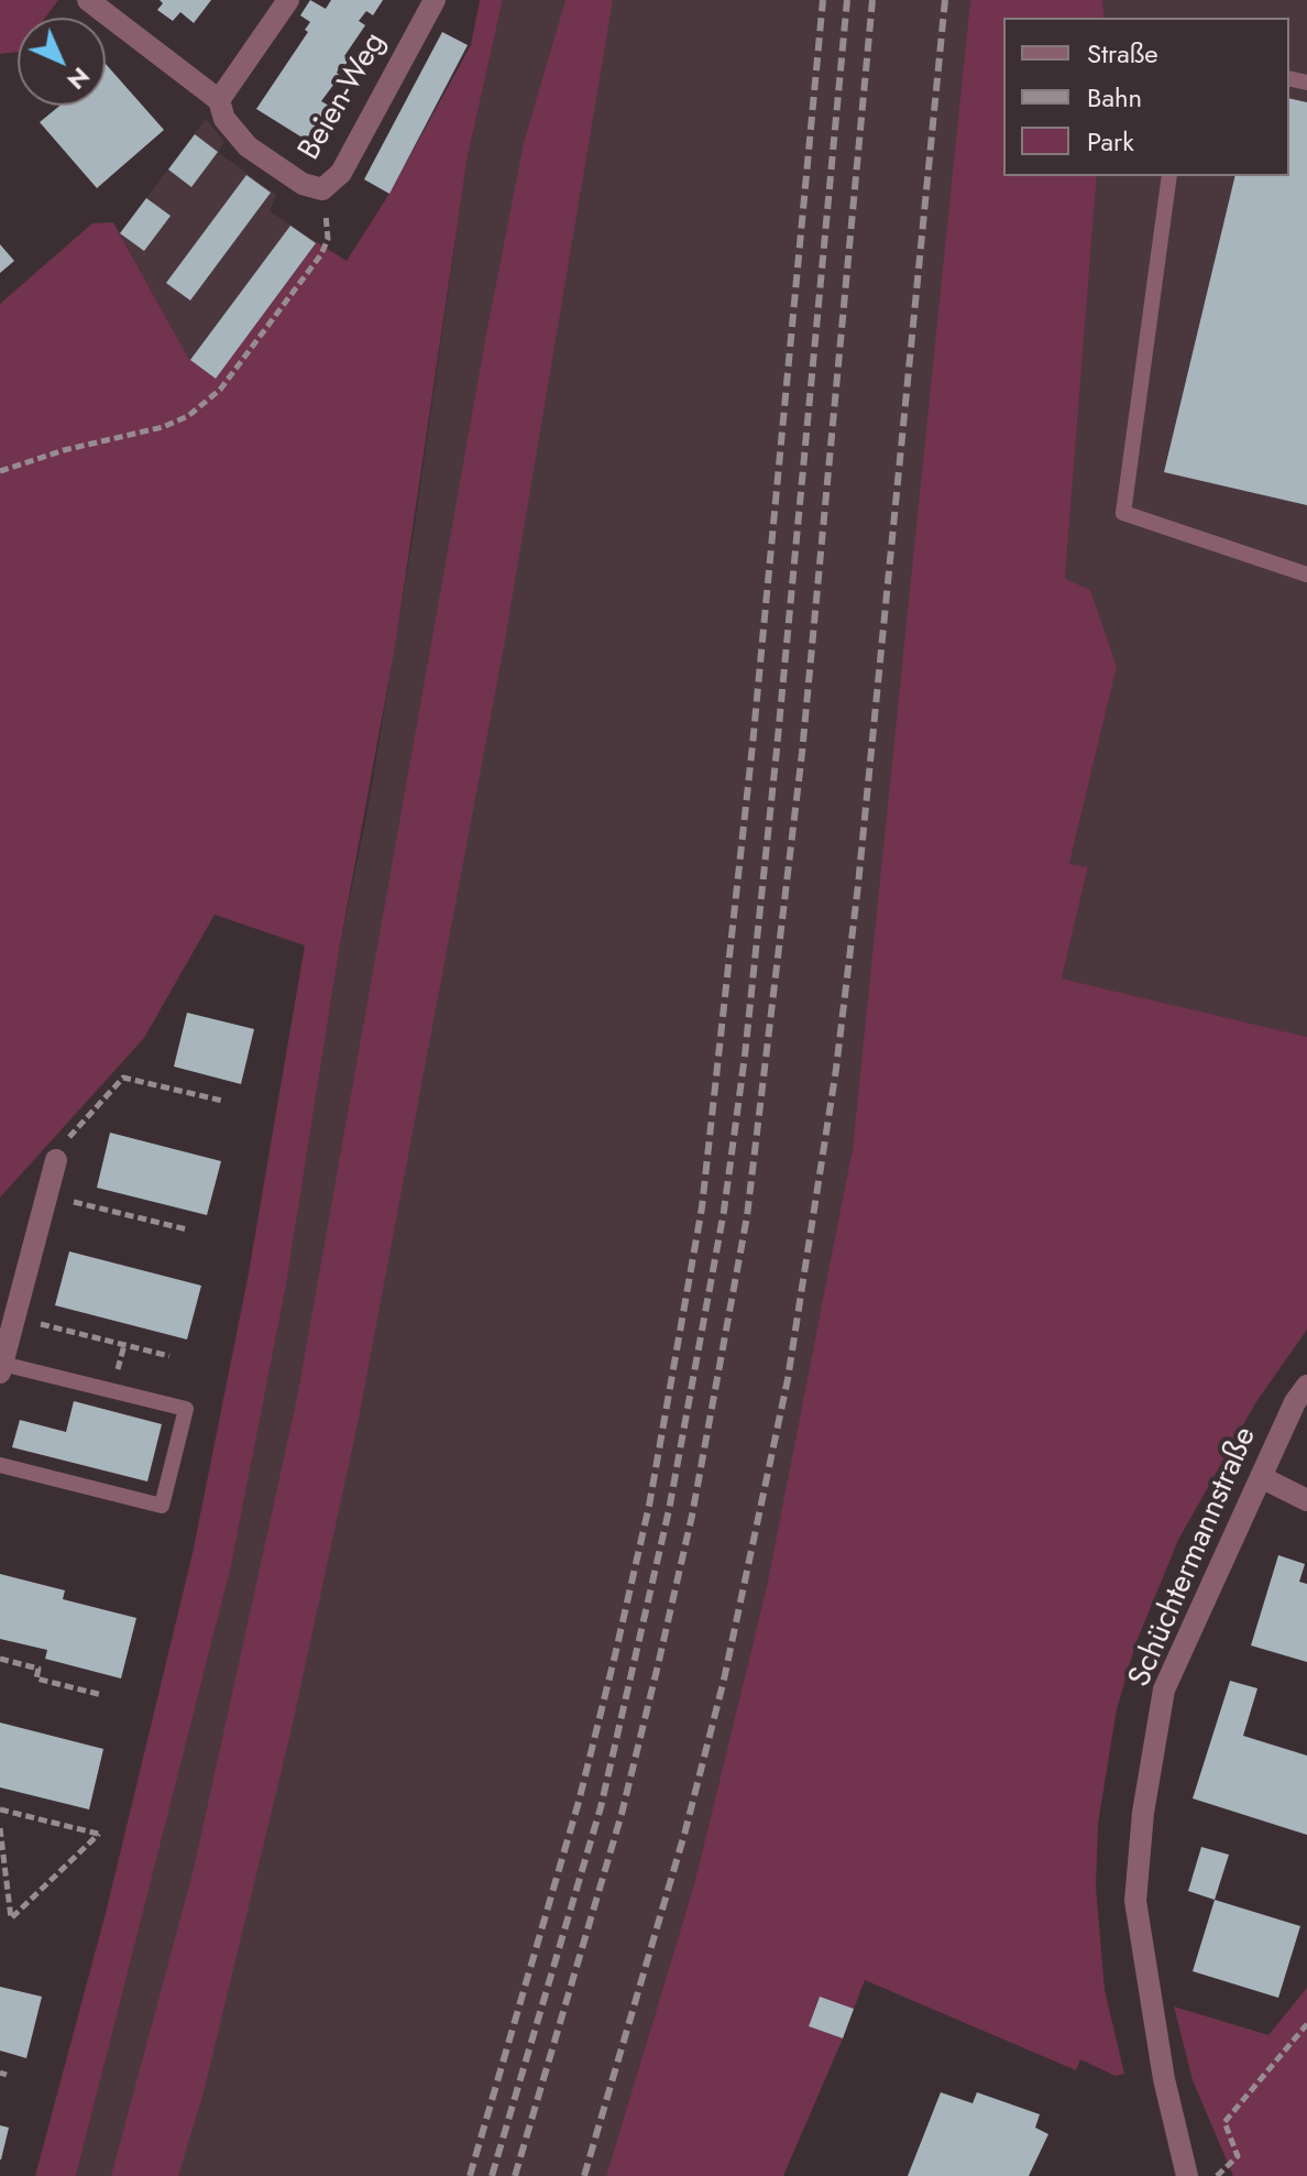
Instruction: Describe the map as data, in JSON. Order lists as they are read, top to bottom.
{
  "streets": {
    "street": ["Beien-Weg", "Schüchtermannstraße"]
  },
  "legend": ["Straße", "Bahn", "Park"],
  "north": "bottom right"
}
